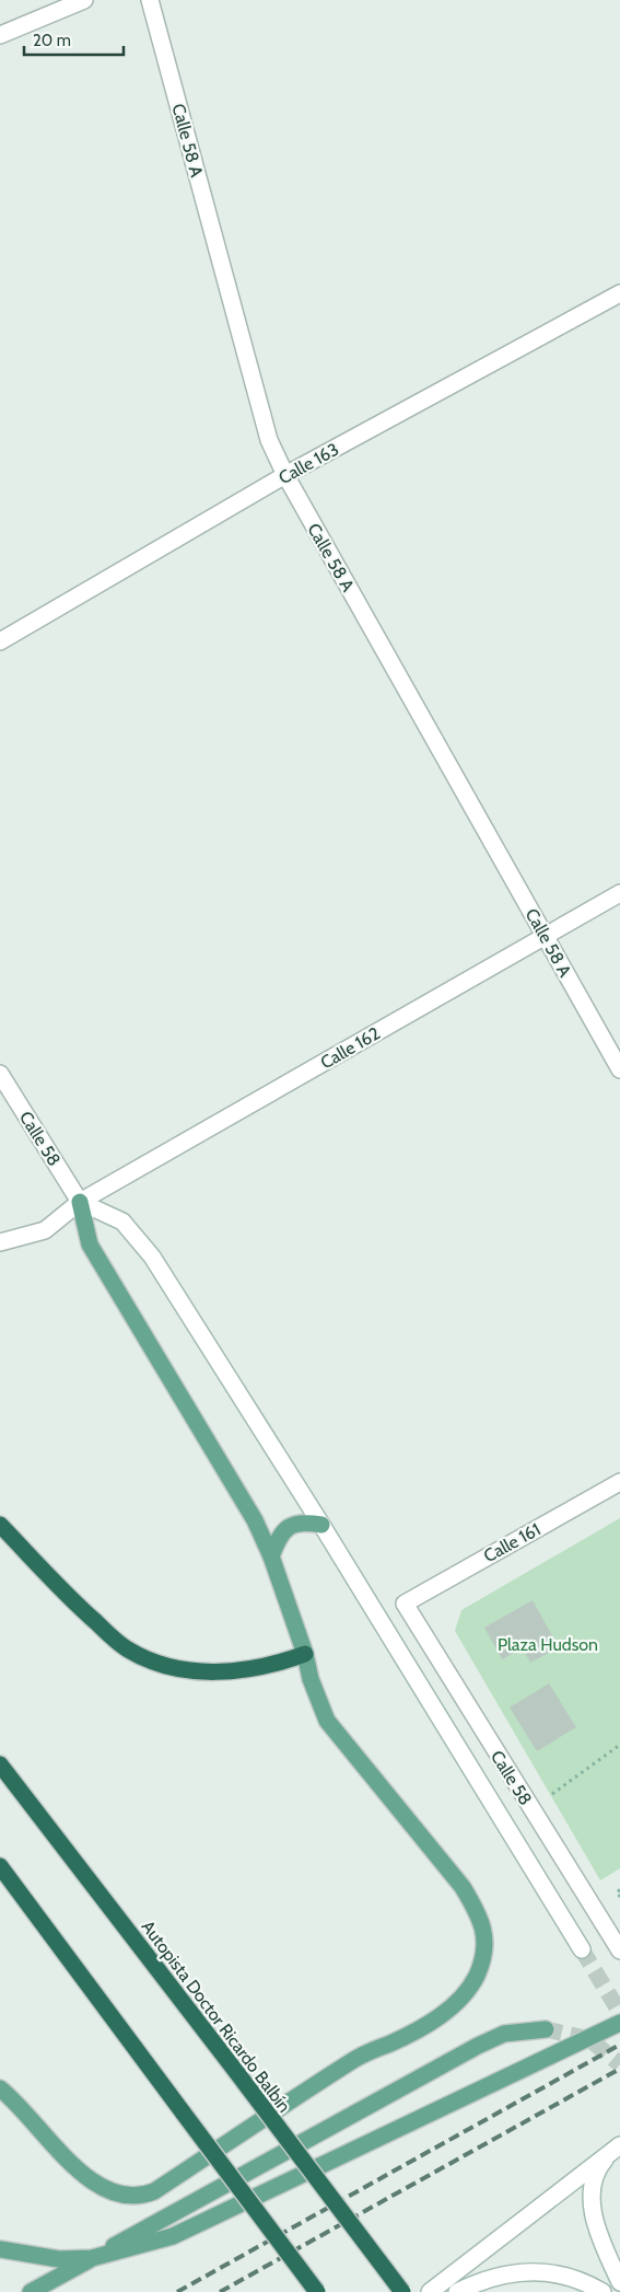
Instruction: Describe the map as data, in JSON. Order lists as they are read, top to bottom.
{
  "streets": {
    "highway": ["Autopista Doctor Ricardo Balbín"],
    "street": [
      "Calle 58 A",
      "Calle 163",
      "Calle 162",
      "Calle 58",
      "Calle 161"
    ]
  },
  "crossings": [
    ["Calle 58 A", "Calle 163"],
    ["Calle 58 A", "Calle 162"],
    ["Calle 162", "Calle 58"],
    ["Calle 58", "Calle 161"]
  ],
  "parks": ["Plaza Hudson"],
  "scale_bar": "20 m"
}
